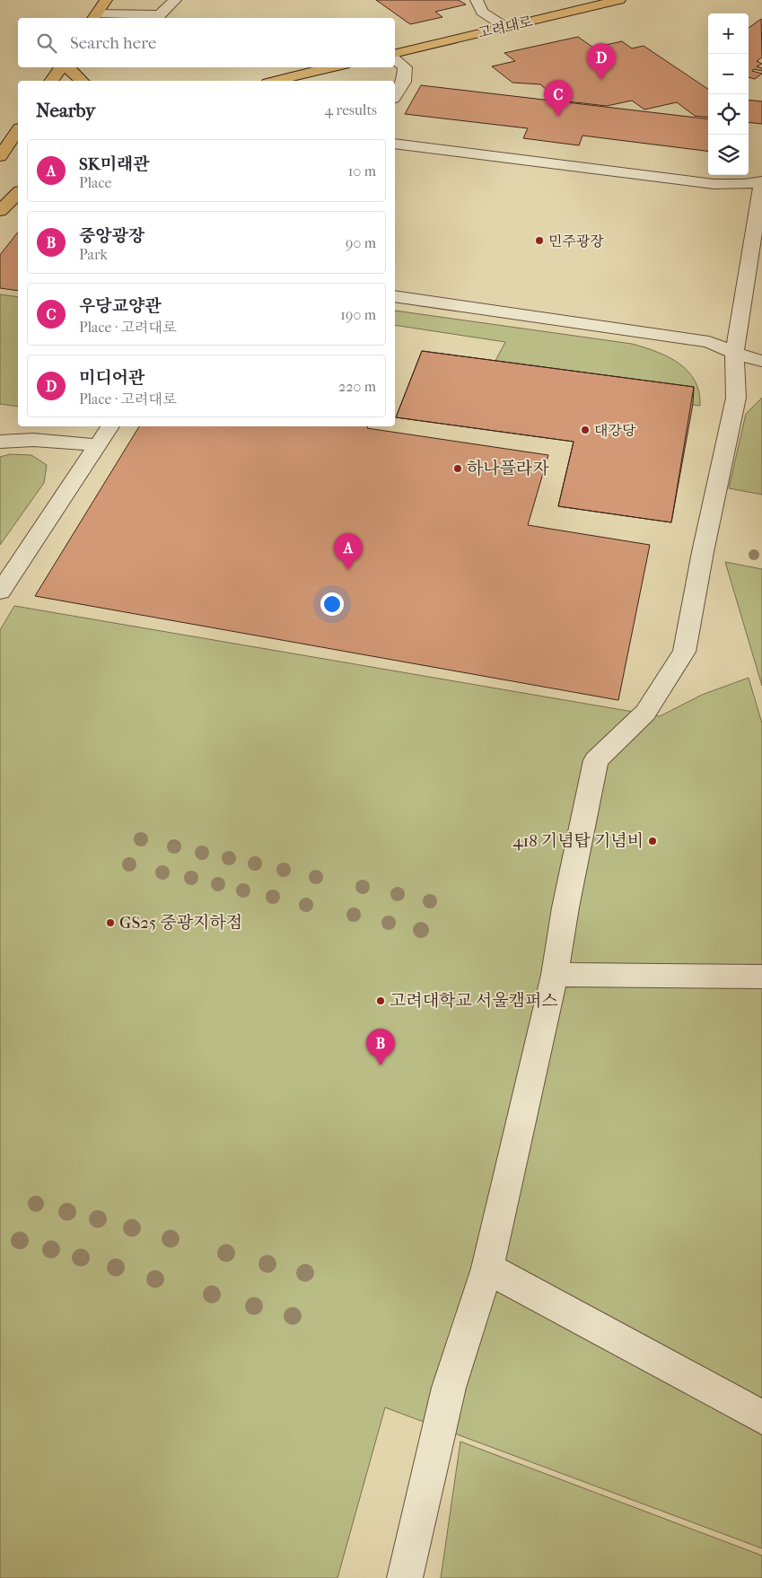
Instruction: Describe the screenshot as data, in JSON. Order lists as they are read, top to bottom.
{
  "streets": {
    "main road": ["고려대로"]
  },
  "places": [
    "민주광장",
    "대강당",
    "하나플라자",
    "418 기념탑 기념비",
    "GS25 중광지하점",
    "고려대학교 서울캠퍼스"
  ],
  "page": {
    "map_buttons": ["+", "−"],
    "search": "Search here",
    "pins": [
      "D",
      "C",
      "A",
      "B"
    ],
    "heading": ["Nearby", "4 results"],
    "list": [
      {
        "mark": "A",
        "name": "SK미래관",
        "note": "Place",
        "value": "10 m"
      },
      {
        "mark": "B",
        "name": "중앙광장",
        "note": "Park",
        "value": "90 m"
      },
      {
        "mark": "C",
        "name": "우당교양관",
        "note": "Place · 고려대로",
        "value": "190 m"
      },
      {
        "mark": "D",
        "name": "미디어관",
        "note": "Place · 고려대로",
        "value": "220 m"
      }
    ]
  }
}
